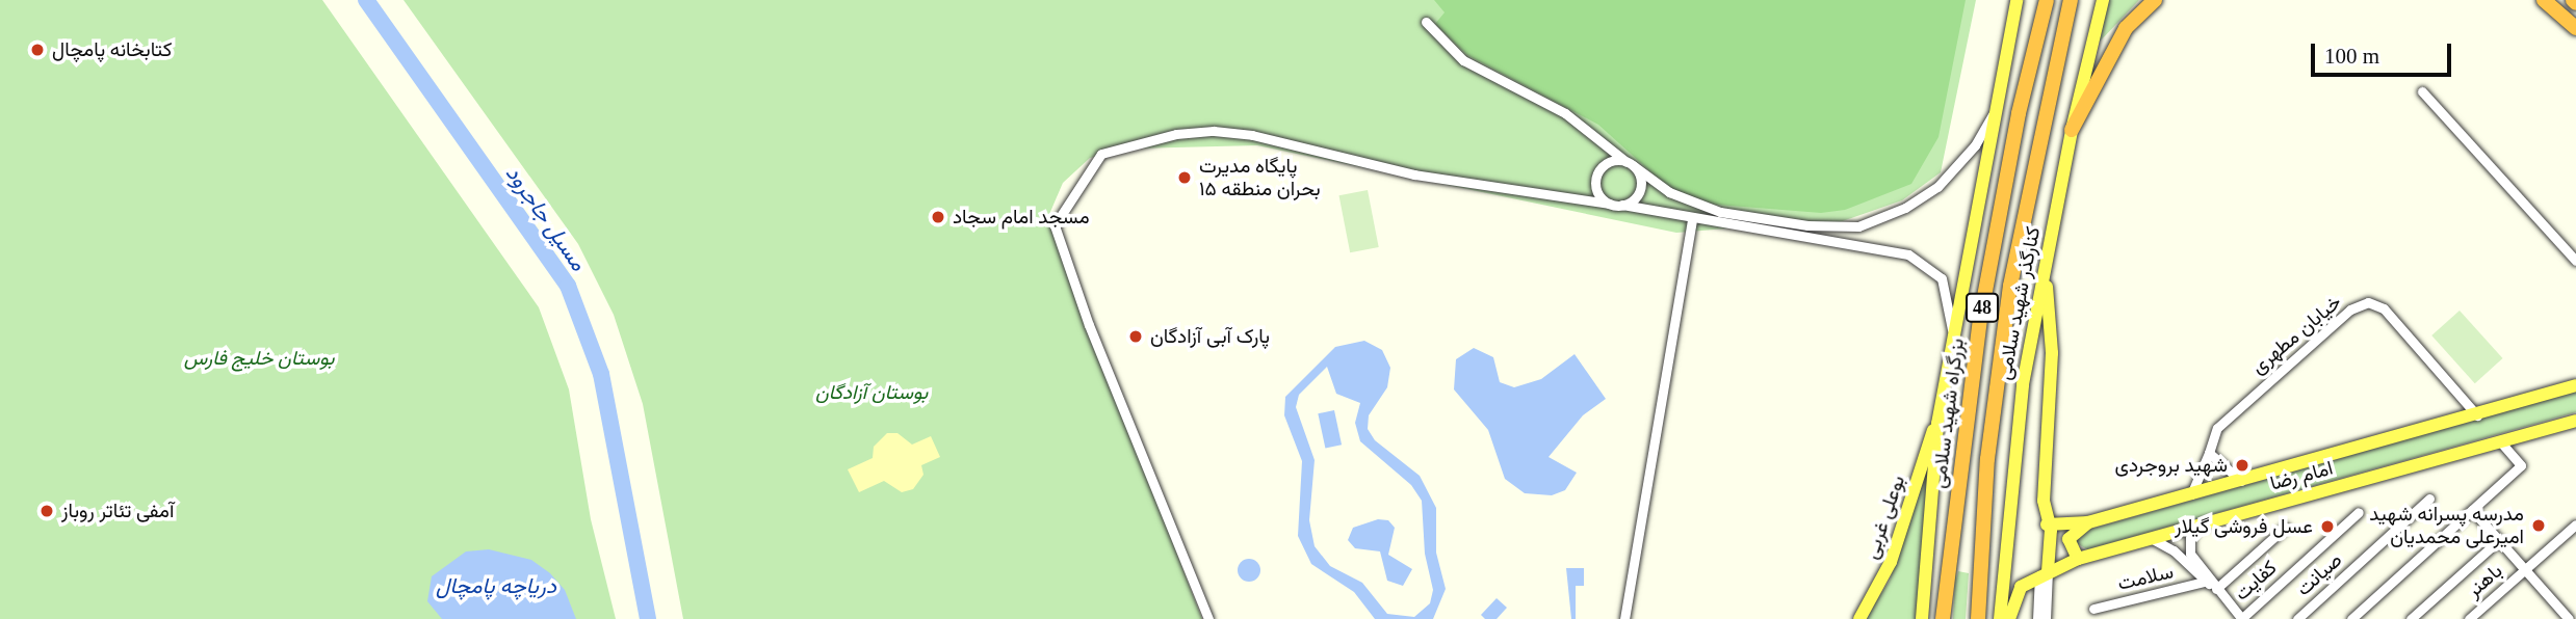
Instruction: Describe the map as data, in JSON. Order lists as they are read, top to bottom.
{
  "streets": {
    "highway": ["48", "بزرگراه شهید سلامی"],
    "main road": ["کنارگذر شهید سلامی", "امام رضا", "بوعلی غربی"],
    "street": [
      "خیابان مطهری",
      "صیانت",
      "سلامت",
      "کفایت",
      "باهنر"
    ]
  },
  "crossings": [
    ["خیابان مطهری", "امام رضا"]
  ],
  "water": ["مسیل جاجرود", "دریاچه پامچال"],
  "parks": ["بوستان خلیج فارس", "بوستان آزادگان"],
  "places": [
    "کتابخانه پامچال",
    "پایگاه مدیرت بحران منطقه ۱۵",
    "مسجد امام سجاد",
    "پارک آبی آزادگان",
    "شهید بروجردی",
    "آمفی تئاتر روباز",
    "مدرسه پسرانه شهید امیرعلی محمدیان",
    "عسل فروشی گیلار"
  ],
  "scale_bar": "100 m"
}
